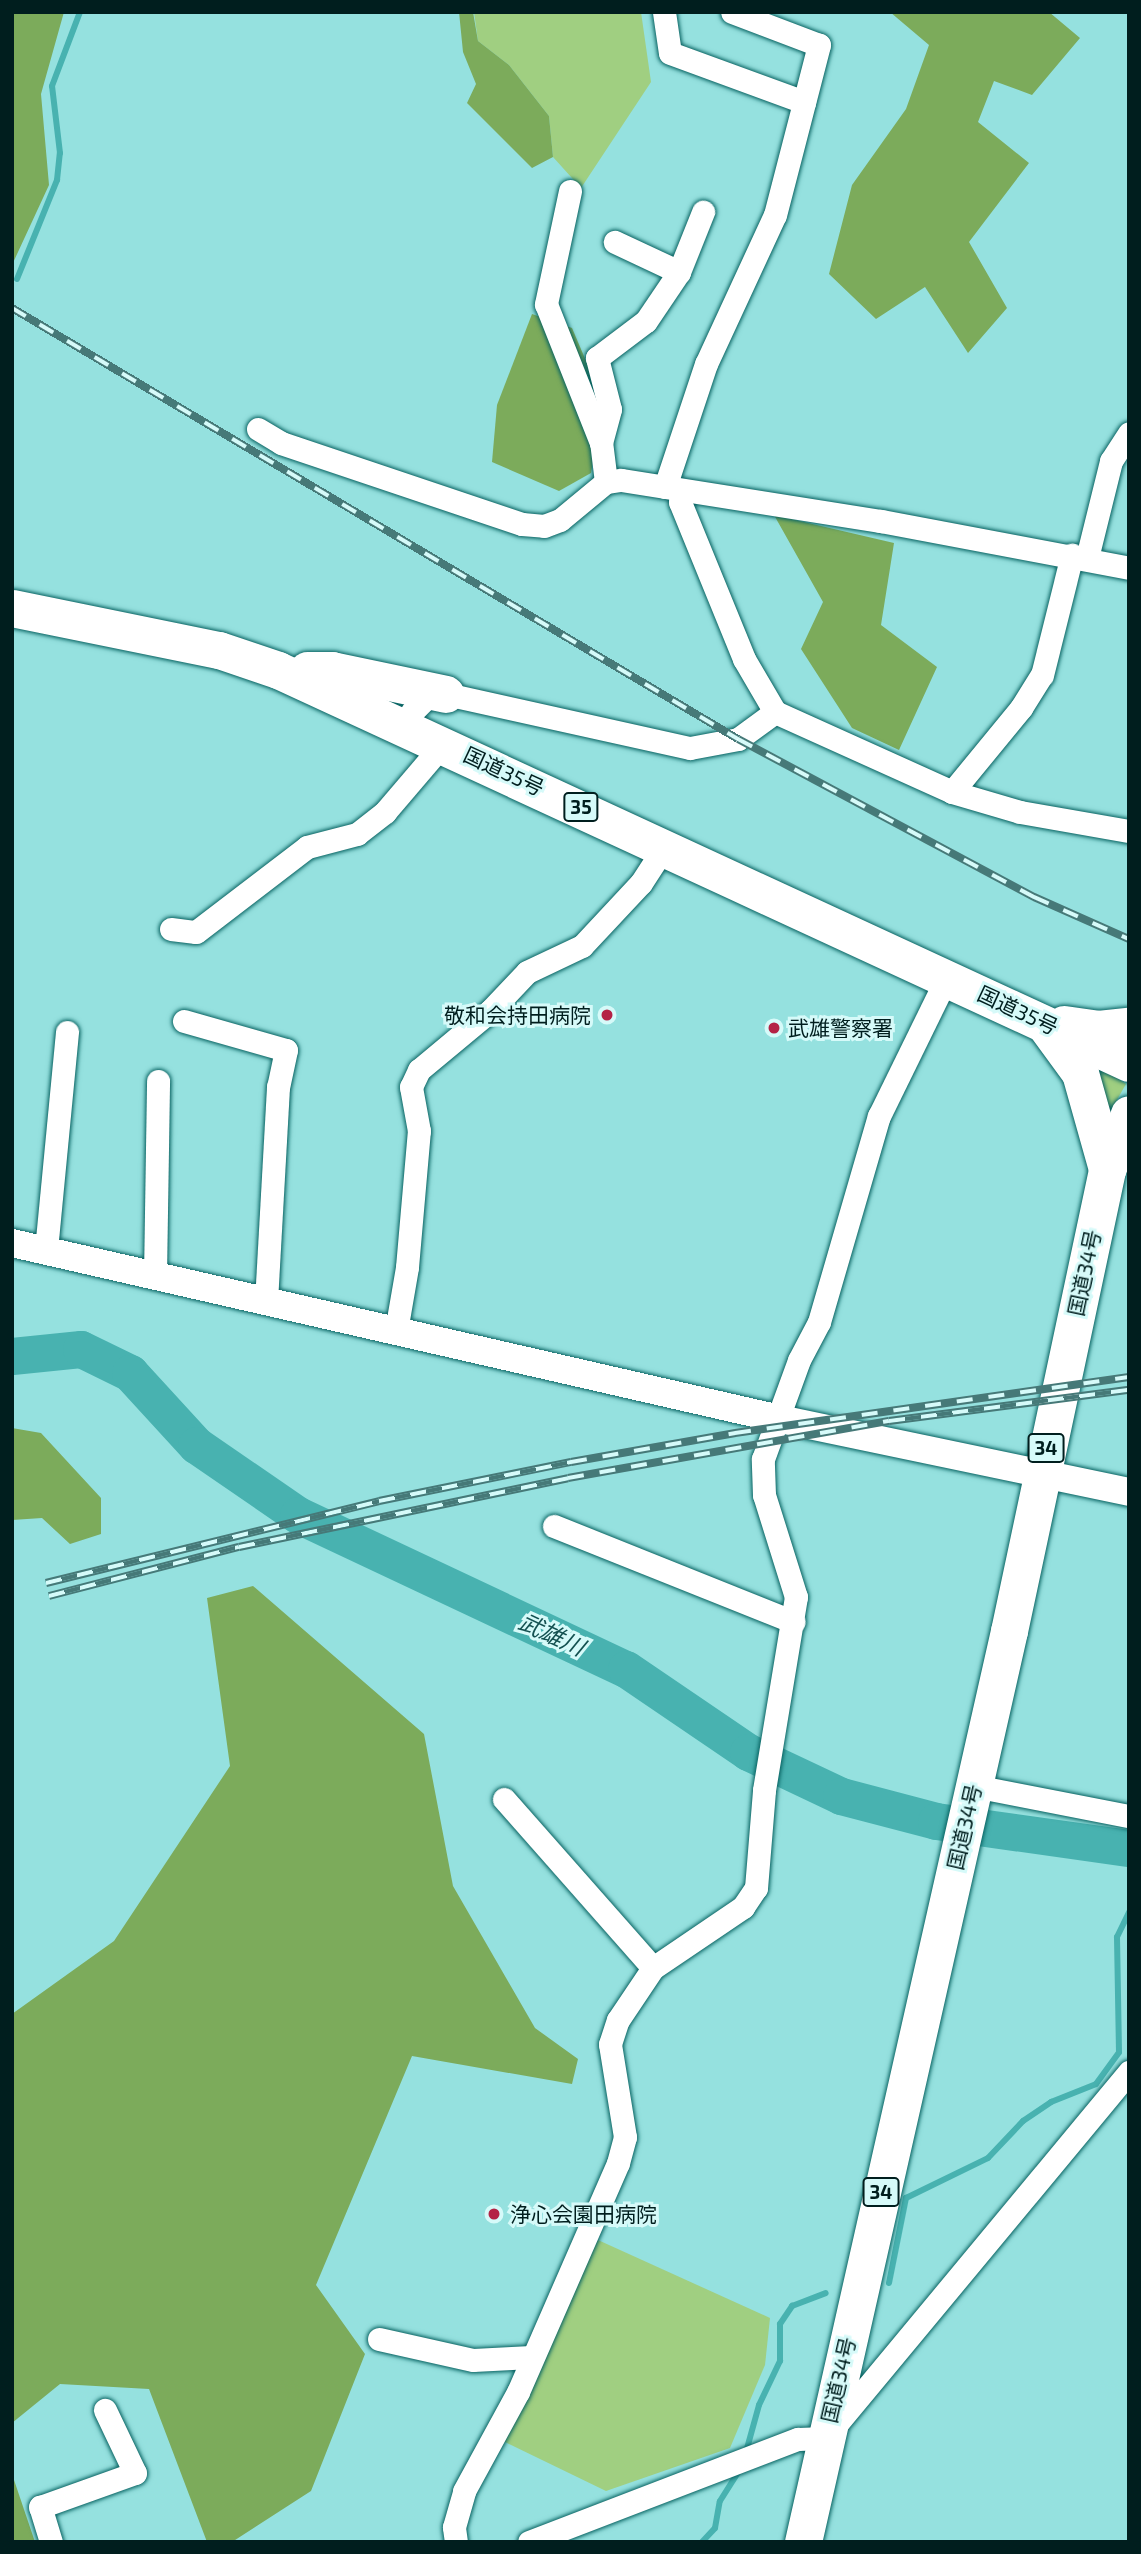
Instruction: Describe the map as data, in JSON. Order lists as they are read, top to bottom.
{
  "streets": {
    "highway": [
      "国道35号",
      "35",
      "国道34号",
      "34"
    ]
  },
  "water": ["武雄川"],
  "places": ["敬和会持田病院", "武雄警察署", "浄心会園田病院"]
}
